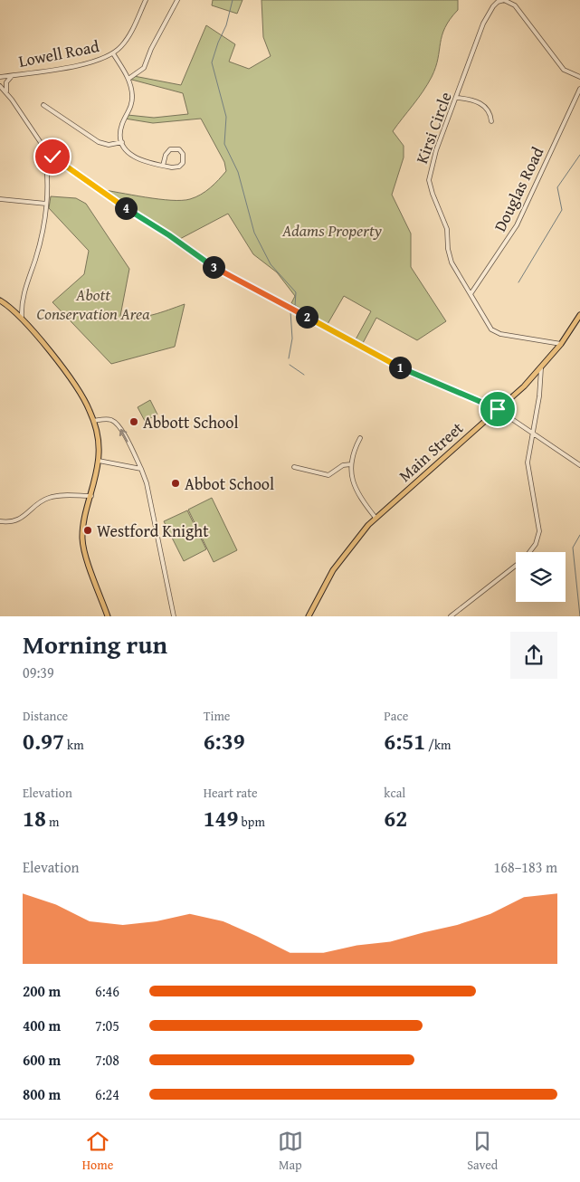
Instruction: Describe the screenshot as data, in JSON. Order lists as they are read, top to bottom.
{
  "streets": {
    "main road": ["Main Street"],
    "street": ["Lowell Road", "Kirsi Circle", "Douglas Road"]
  },
  "crossings": [
    ["Kirsi Circle", "Douglas Road"],
    ["Kirsi Circle", "Main Street"]
  ],
  "parks": ["Adams Property", "Abott Conservation Area"],
  "places": ["Abbott School", "Abbot School", "Westford Knight"],
  "page": {
    "pins": [
      "4",
      "3",
      "2",
      "1"
    ],
    "heading": ["Morning run", "09:39"],
    "stats": [
      ["Distance", "0.97 km"],
      ["Time", "6:39"],
      ["Pace", "6:51 /km"],
      ["Elevation", "18 m"],
      ["Heart rate", "149 bpm"],
      ["kcal", "62"]
    ],
    "chart": ["Elevation", "168–183 m"],
    "list": [
      {
        "name": "200 m",
        "note": "6:46"
      },
      {
        "name": "400 m",
        "note": "7:05"
      },
      {
        "name": "600 m",
        "note": "7:08"
      },
      {
        "name": "800 m",
        "note": "6:24"
      }
    ],
    "tabs": ["Home", "Map", "Saved"]
  }
}
